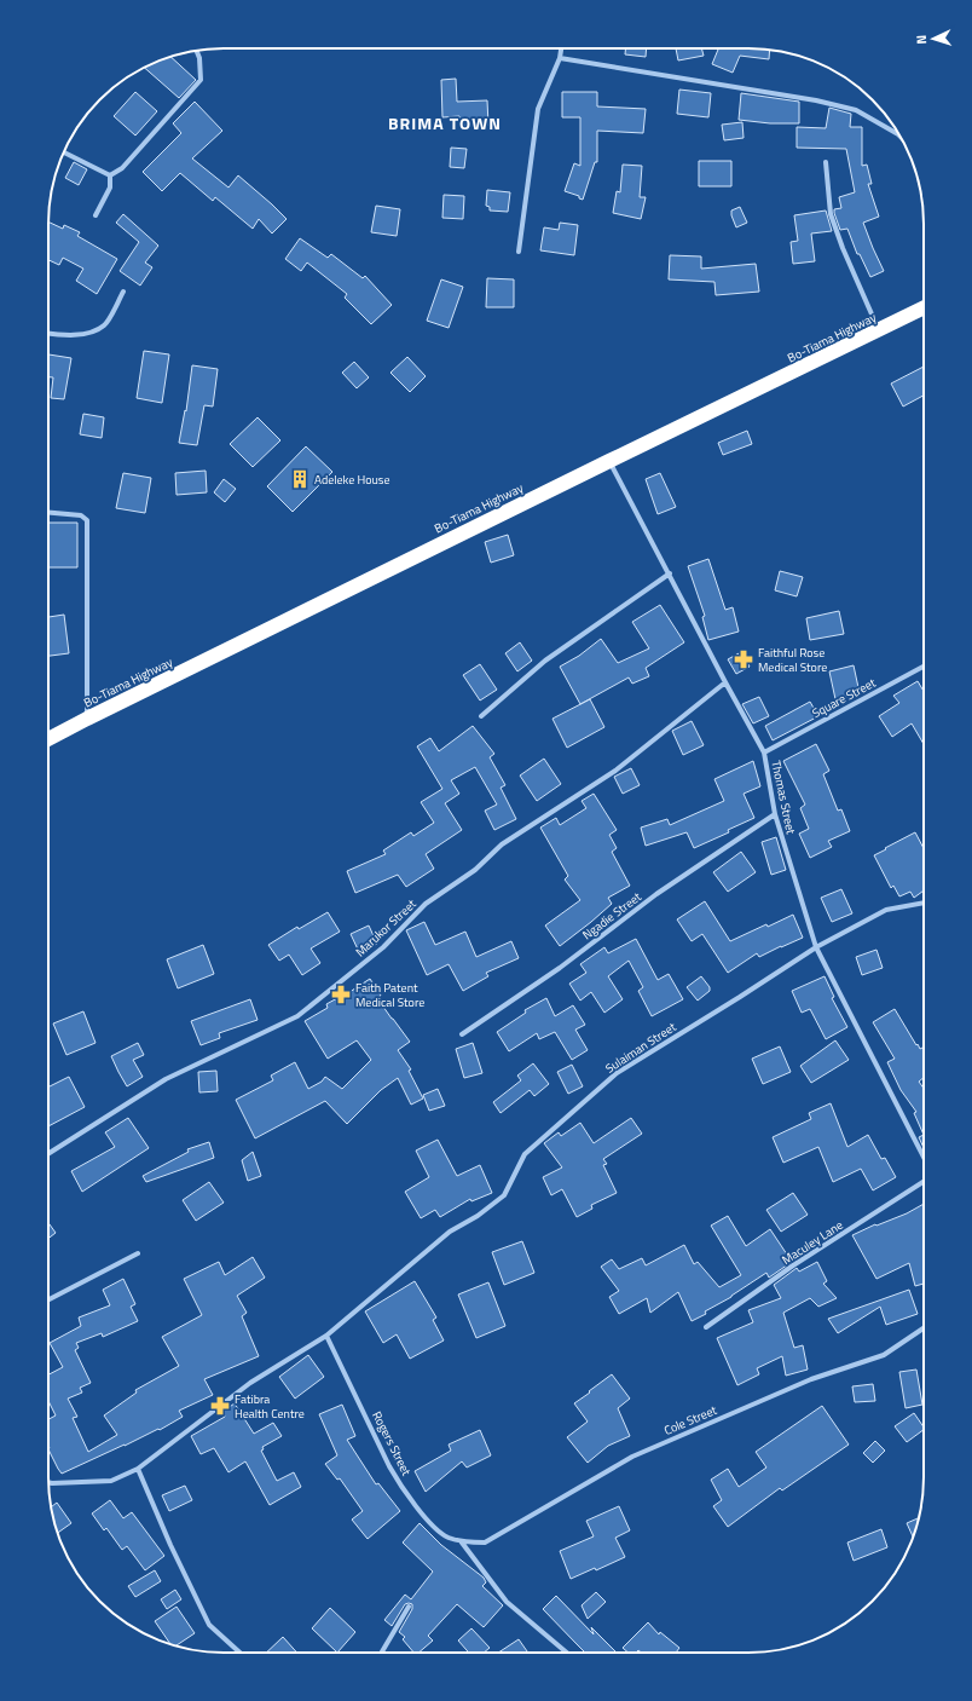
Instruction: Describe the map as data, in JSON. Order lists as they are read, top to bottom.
{
  "streets": {
    "highway": ["Bo-Tiama Highway"],
    "street": [
      "Square Street",
      "Thomas Street",
      "Ngadie Street",
      "Marukor Street",
      "Sulaiman Street",
      "Maculey Lane",
      "Cole Street",
      "Rogers Street"
    ]
  },
  "crossings": [
    ["Bo-Tiama Highway", "Thomas Street"],
    ["Square Street", "Thomas Street"],
    ["Thomas Street", "Ngadie Street"],
    ["Thomas Street", "Marukor Street"],
    ["Thomas Street", "Sulaiman Street"],
    ["Sulaiman Street", "Rogers Street"],
    ["Cole Street", "Rogers Street"]
  ],
  "districts": ["BRIMA TOWN"],
  "places": {
    "building": ["Adeleke House"],
    "pharmacy": ["Faithful Rose Medical Store", "Faith Patent Medical Store", "Fatibra Health Centre"]
  },
  "north": "left"
}
